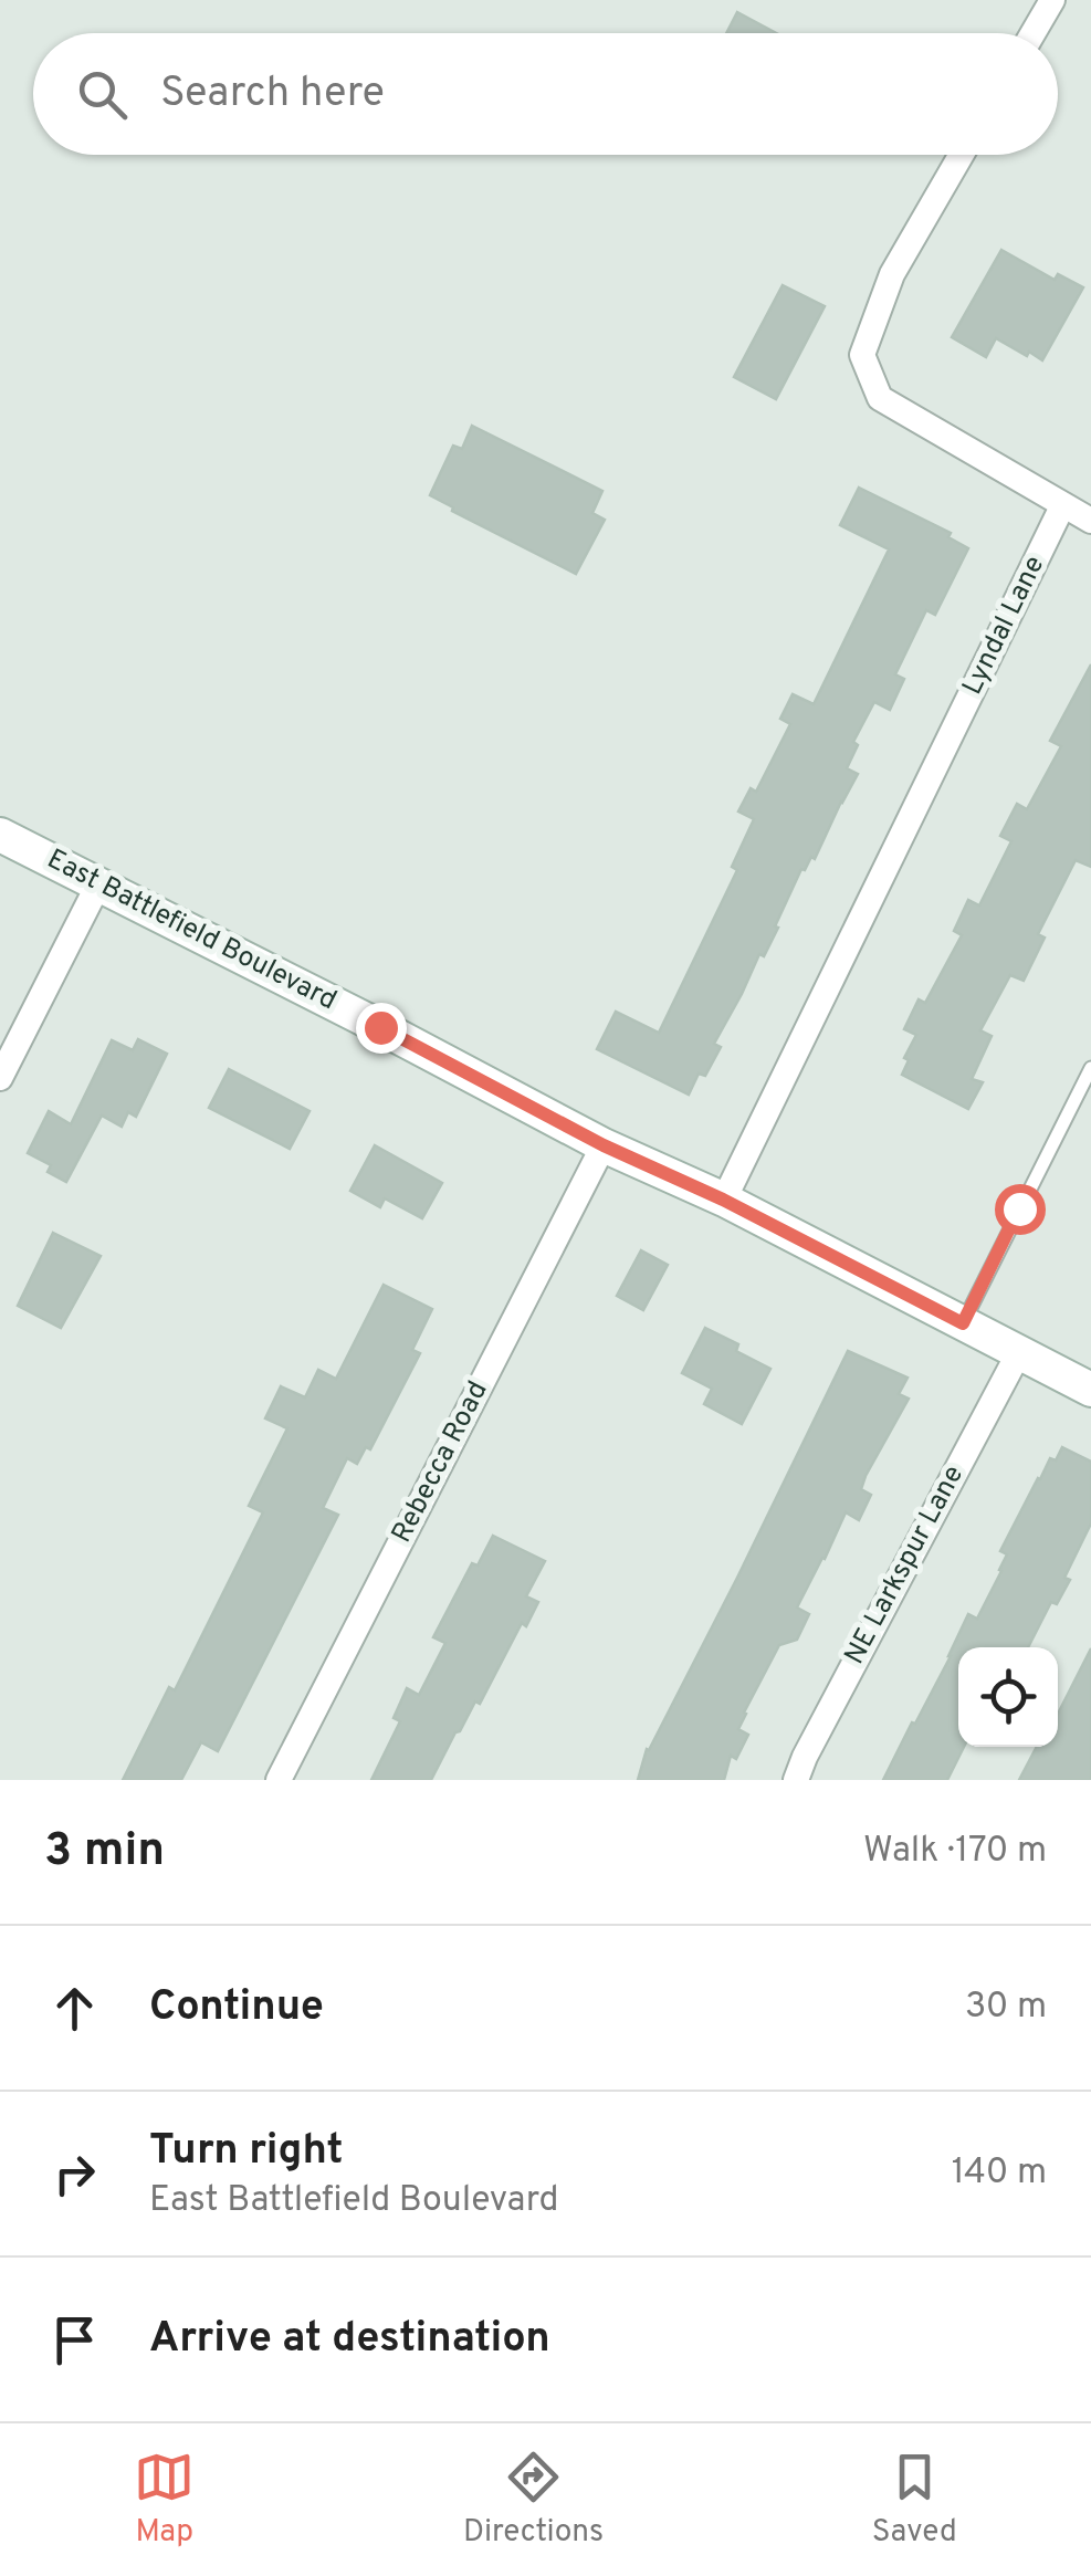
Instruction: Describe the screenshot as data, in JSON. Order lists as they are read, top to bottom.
{
  "streets": {
    "street": [
      "Lyndal Lane",
      "East Battlefield Boulevard",
      "Rebecca Road",
      "NE Larkspur Lane"
    ]
  },
  "crossings": [
    ["Lyndal Lane", "East Battlefield Boulevard"],
    ["East Battlefield Boulevard", "Rebecca Road"],
    ["East Battlefield Boulevard", "NE Larkspur Lane"]
  ],
  "page": {
    "search": "Search here",
    "heading": ["3 min", "Walk · 170 m"],
    "list": [
      ["Continue", "30 m"],
      ["Turn right", "East Battlefield Boulevard", "140 m"],
      "Arrive at destination"
    ],
    "nav": ["Map", "Directions", "Saved"]
  }
}
